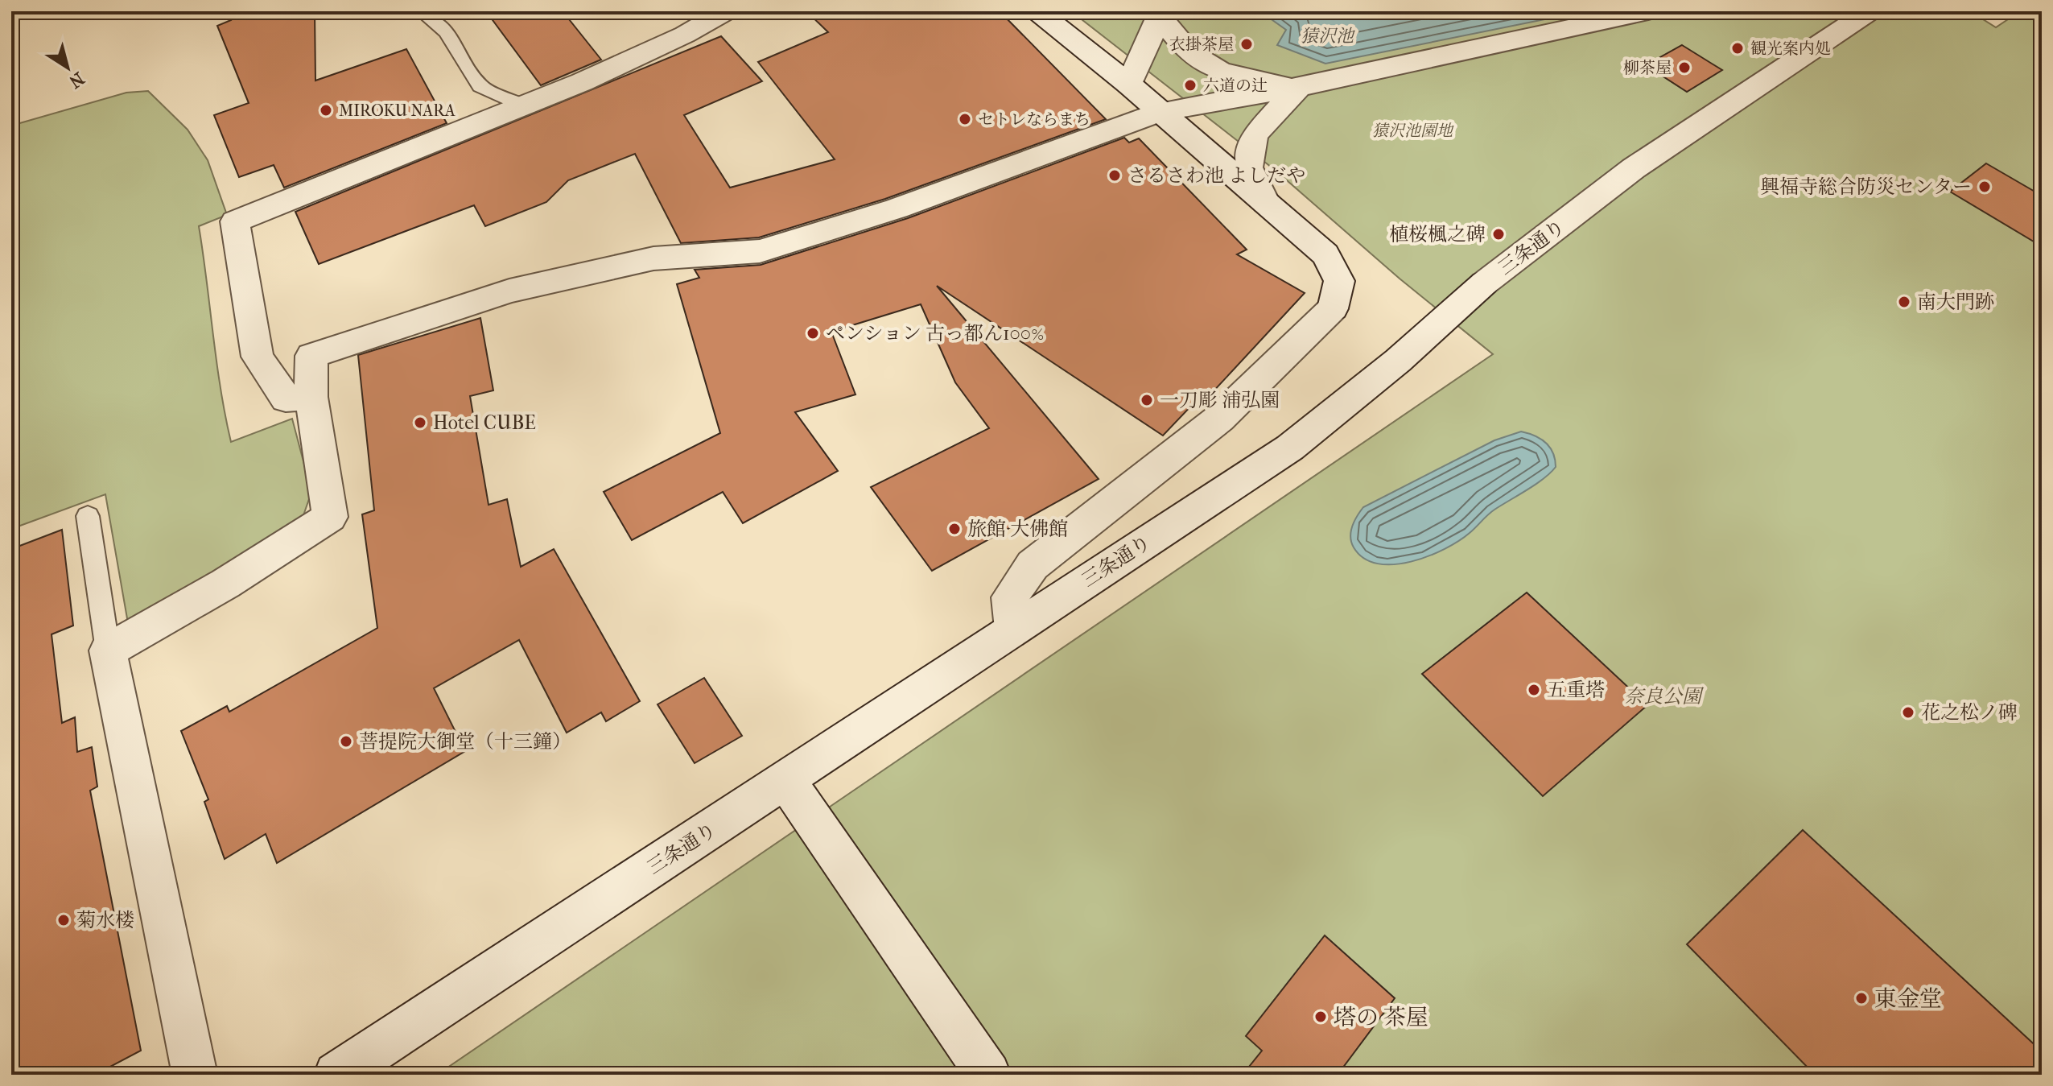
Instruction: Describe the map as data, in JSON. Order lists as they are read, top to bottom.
{
  "streets": {
    "street": ["三条通り"]
  },
  "water": ["猿沢池"],
  "parks": ["猿沢池園地", "奈良公園"],
  "places": [
    "衣掛茶屋",
    "観光案内処",
    "柳茶屋",
    "六道の辻",
    "MIROKU NARA",
    "セトレならまち",
    "さるさわ池 よしだや",
    "興福寺総合防災センター",
    "植桜楓之碑",
    "南大門跡",
    "ペンション 古っ都ん100%",
    "一刀彫 浦弘園",
    "Hotel CUBE",
    "旅館 大佛館",
    "五重塔",
    "花之松ノ碑",
    "菩提院大御堂（十三鐘）",
    "菊水楼",
    "東金堂",
    "塔の 茶屋"
  ],
  "north": "bottom right"
}
